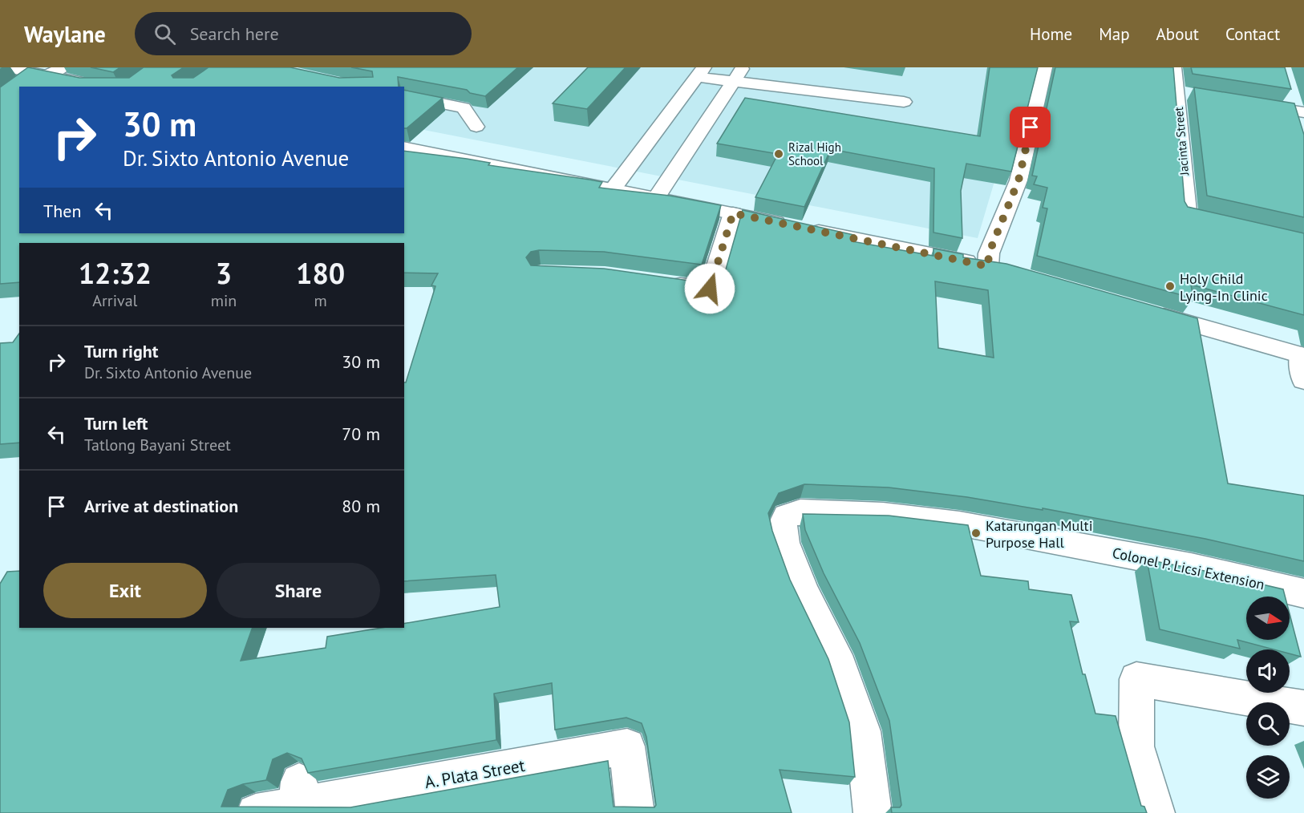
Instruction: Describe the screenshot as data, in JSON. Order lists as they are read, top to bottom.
{
  "streets": {
    "street": ["Jacinta Street", "Colonel P. Licsi Extension", "A. Plata Street"]
  },
  "places": ["Rizal High School", "Holy Child Lying-In Clinic", "Katarungan Multi Purpose Hall"],
  "north": "right",
  "page": {
    "header": "Waylane",
    "search": "Search here",
    "nav": [
      "Home",
      "Map",
      "About",
      "Contact"
    ],
    "turn": ["30 m", "Dr. Sixto Antonio Avenue"],
    "then": "Then",
    "eta": [
      "12:32",
      "Arrival",
      "3",
      "min",
      "180",
      "m"
    ],
    "list": [
      {
        "name": "Turn right",
        "note": "Dr. Sixto Antonio Avenue",
        "value": "30 m"
      },
      {
        "name": "Turn left",
        "note": "Tatlong Bayani Street",
        "value": "70 m"
      },
      {
        "name": "Arrive at destination",
        "value": "80 m"
      }
    ],
    "buttons": ["Exit", "Share"]
  }
}
